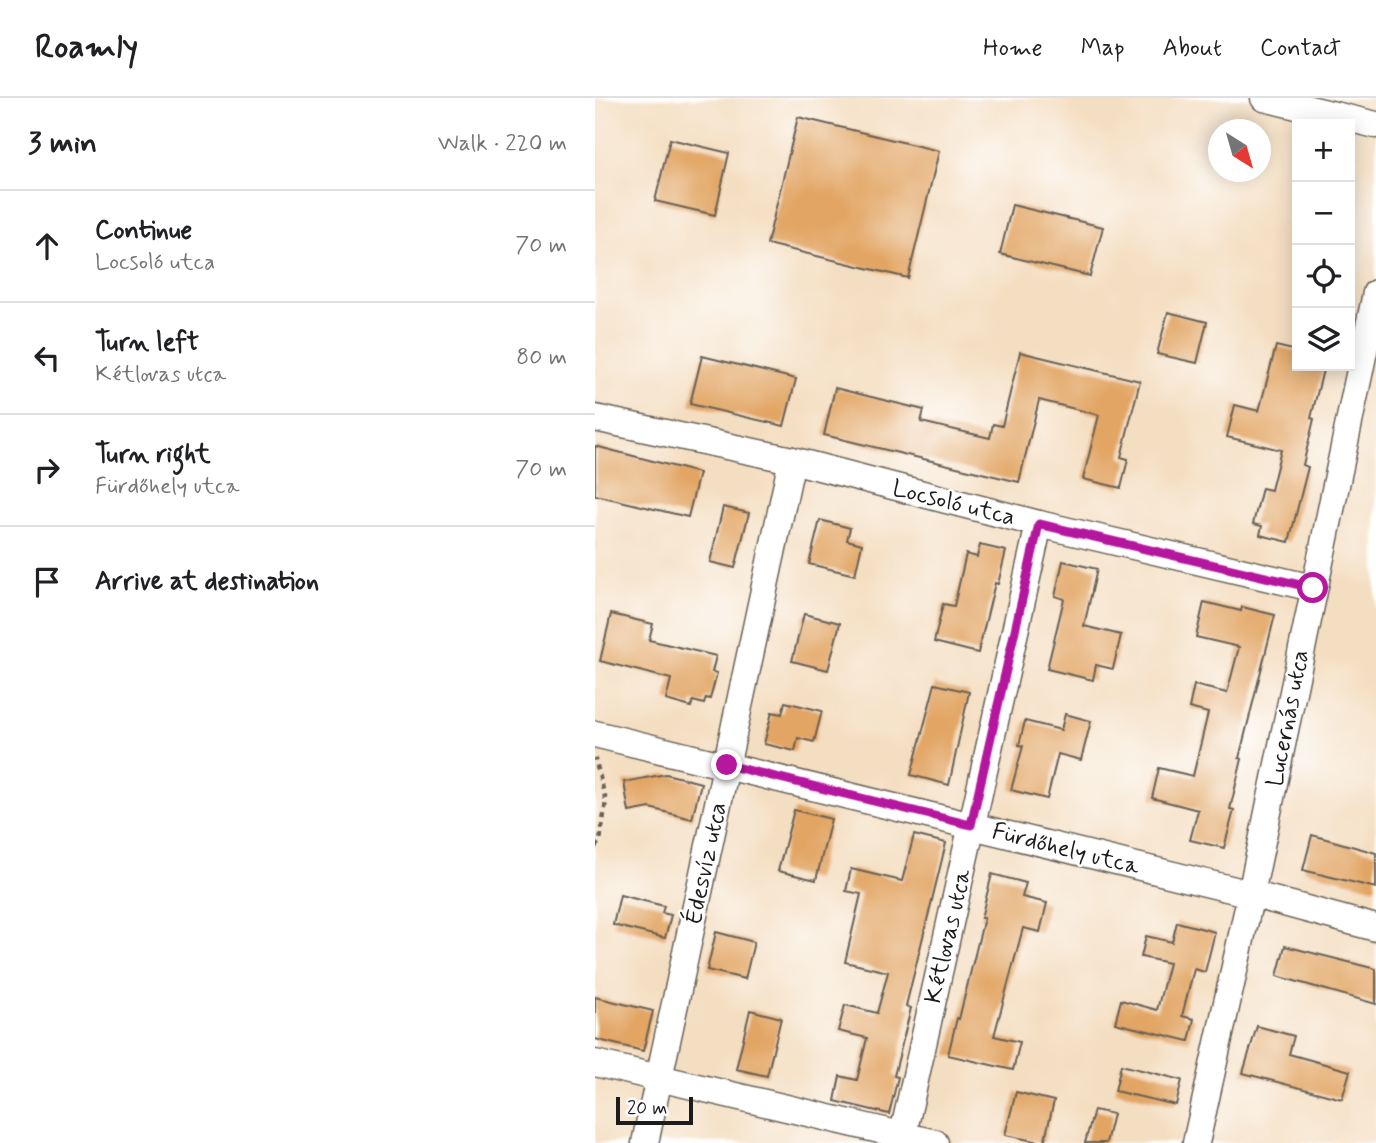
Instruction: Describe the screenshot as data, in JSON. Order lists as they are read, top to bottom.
{
  "streets": {
    "street": [
      "Locsoló utca",
      "Lucernás utca",
      "Fürdőhely utca",
      "Édesvíz utca",
      "Kétlovas utca"
    ]
  },
  "crossings": [
    ["Locsoló utca", "Lucernás utca"],
    ["Locsoló utca", "Édesvíz utca"],
    ["Locsoló utca", "Kétlovas utca"],
    ["Lucernás utca", "Fürdőhely utca"],
    ["Fürdőhely utca", "Édesvíz utca"],
    ["Fürdőhely utca", "Kétlovas utca"]
  ],
  "scale_bar": "20 m",
  "north": "bottom right",
  "page": {
    "header": "Roamly",
    "nav": [
      "Home",
      "Map",
      "About",
      "Contact"
    ],
    "heading": ["3 min", "Walk · 220 m"],
    "map_buttons": ["+", "−"],
    "list": [
      ["Continue", "Locsoló utca", "70 m"],
      ["Turn left", "Kétlovas utca", "80 m"],
      ["Turn right", "Fürdőhely utca", "70 m"],
      "Arrive at destination"
    ],
    "scale": "20 m"
  }
}
